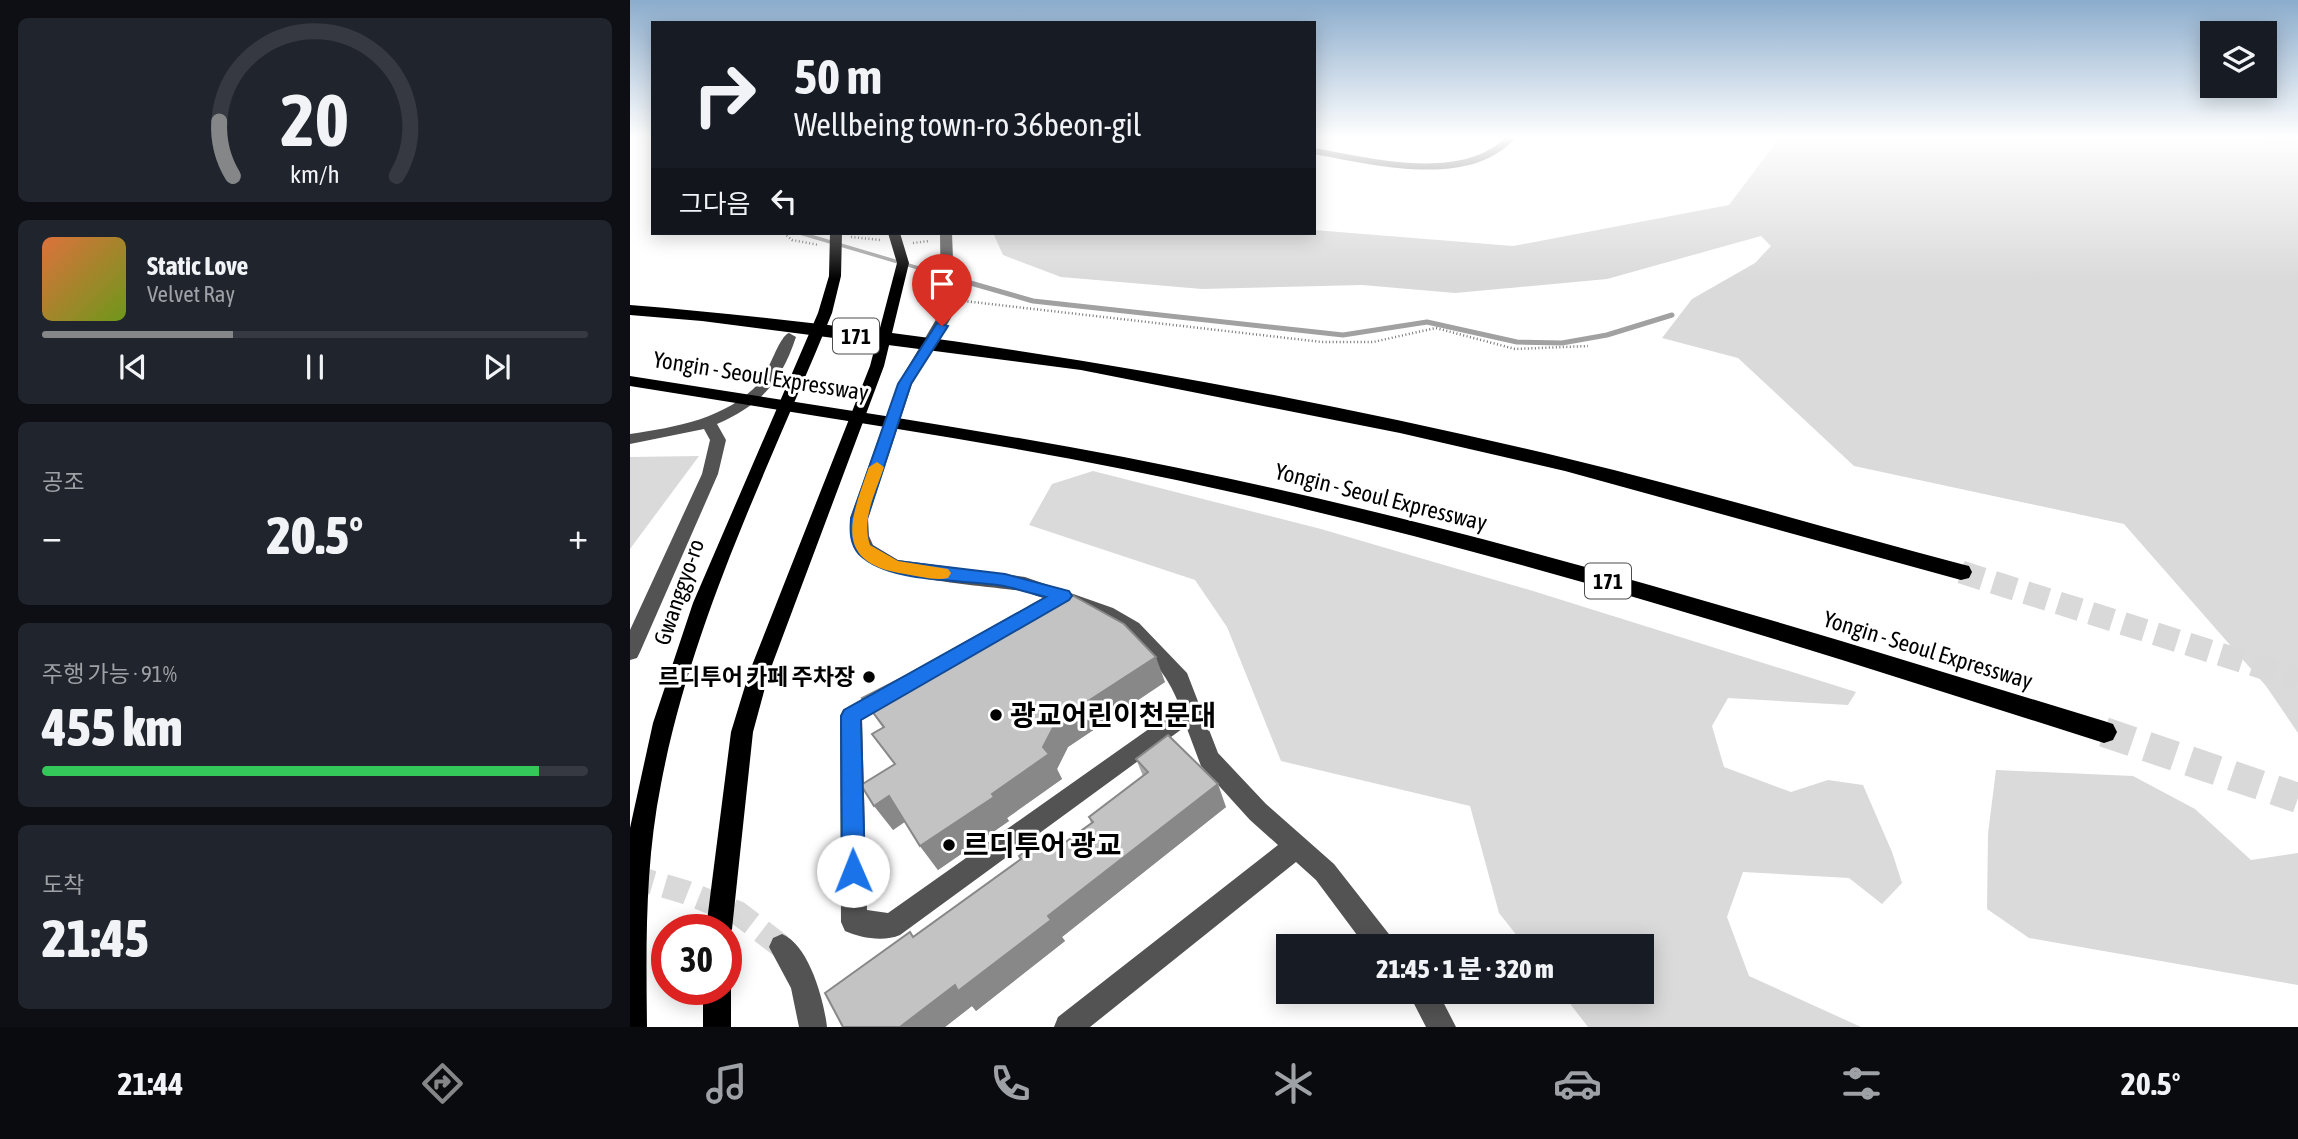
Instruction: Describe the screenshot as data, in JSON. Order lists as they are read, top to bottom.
{
  "streets": {
    "highway": ["171", "Yongin - Seoul Expressway"],
    "main road": ["Gwanggyo-ro"]
  },
  "places": ["르디투어 카페 주차장", "광교어린이천문대", "르디투어 광교"],
  "page": {
    "turn": ["50 m", "Wellbeing town-ro 36beon-gil"],
    "then": "그다음",
    "song": ["Static Love", "Velvet Ray"],
    "tile": [
      "공조",
      ["주행 가능 · 91%", "455 km"],
      ["도착", "21:45"]
    ],
    "heat": ["−", "20.5°", "+"],
    "limit": "30",
    "trip": "21:45 · 1 분 · 320 m",
    "tabs": ["21:44", "20.5°"],
    "gauge": ["20", "km/h"]
  }
}
